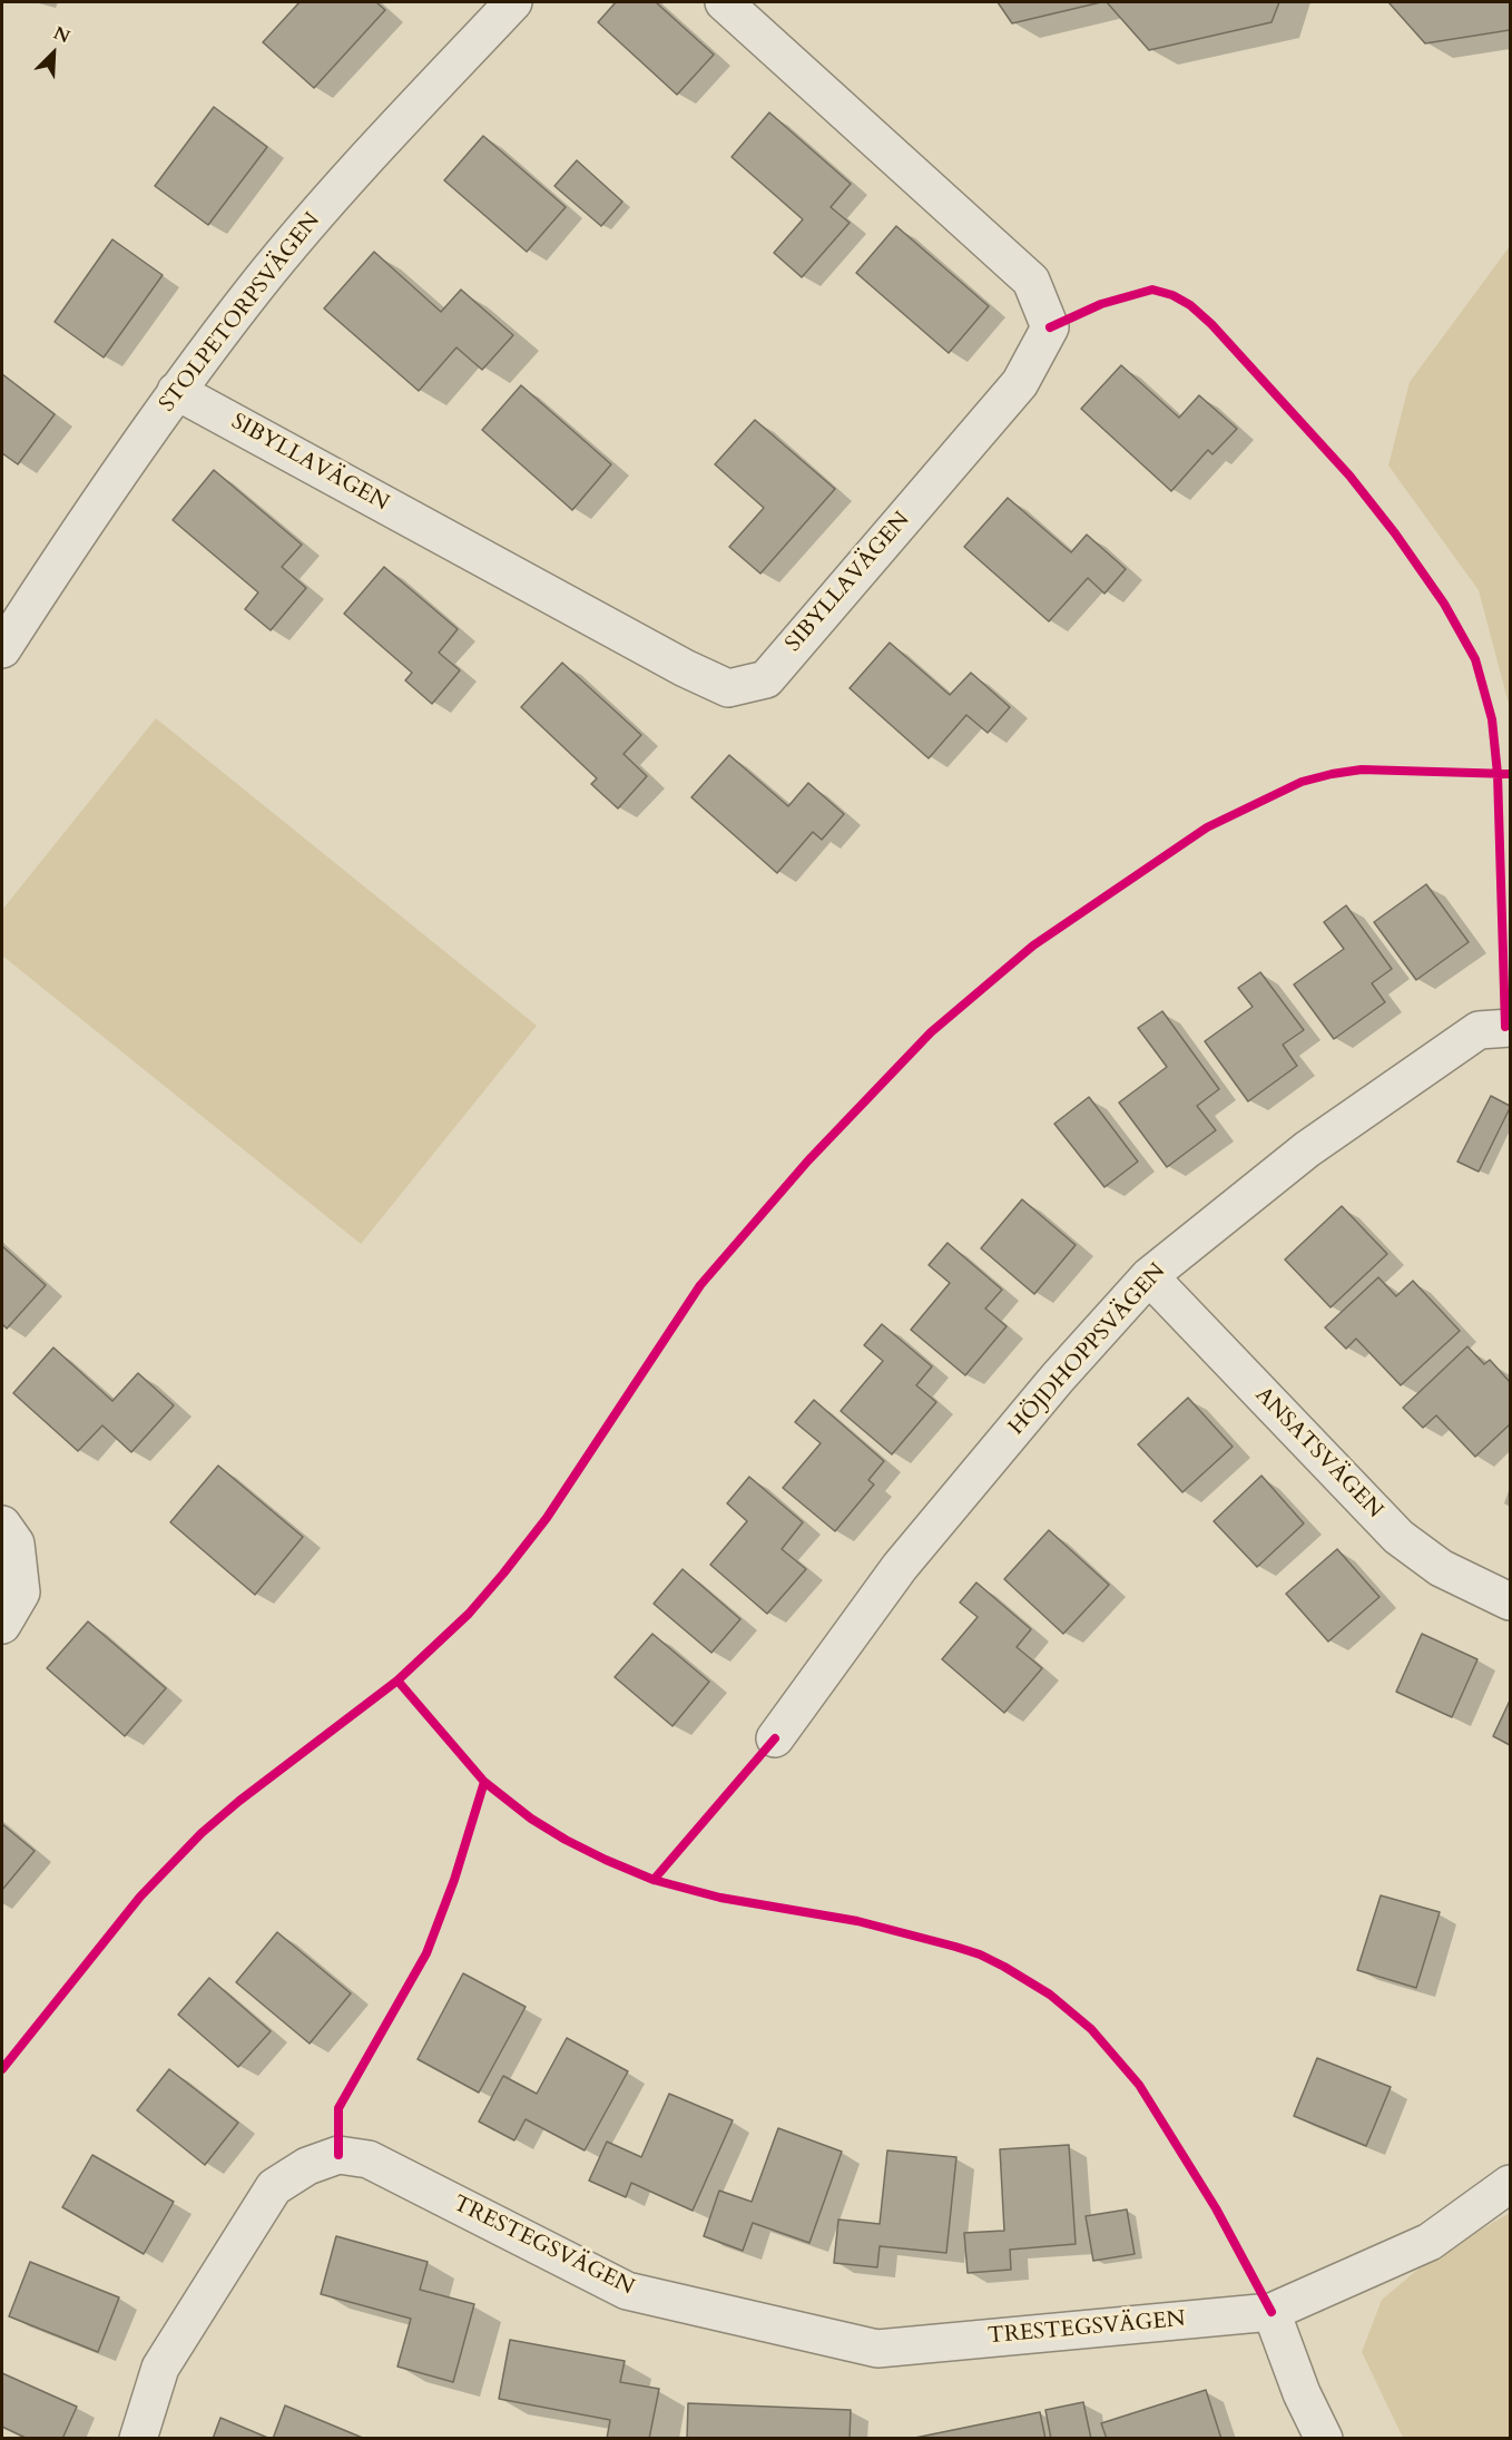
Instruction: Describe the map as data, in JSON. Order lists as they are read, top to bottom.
{
  "streets": {
    "street": [
      "STOLPETORPSVÄGEN",
      "SIBYLLAVÄGEN",
      "HÖJDHOPPSVÄGEN",
      "ANSATSVÄGEN",
      "TRESTEGSVÄGEN"
    ]
  },
  "crossings": [
    ["STOLPETORPSVÄGEN", "SIBYLLAVÄGEN"],
    ["HÖJDHOPPSVÄGEN", "ANSATSVÄGEN"]
  ],
  "north": "top right"
}
